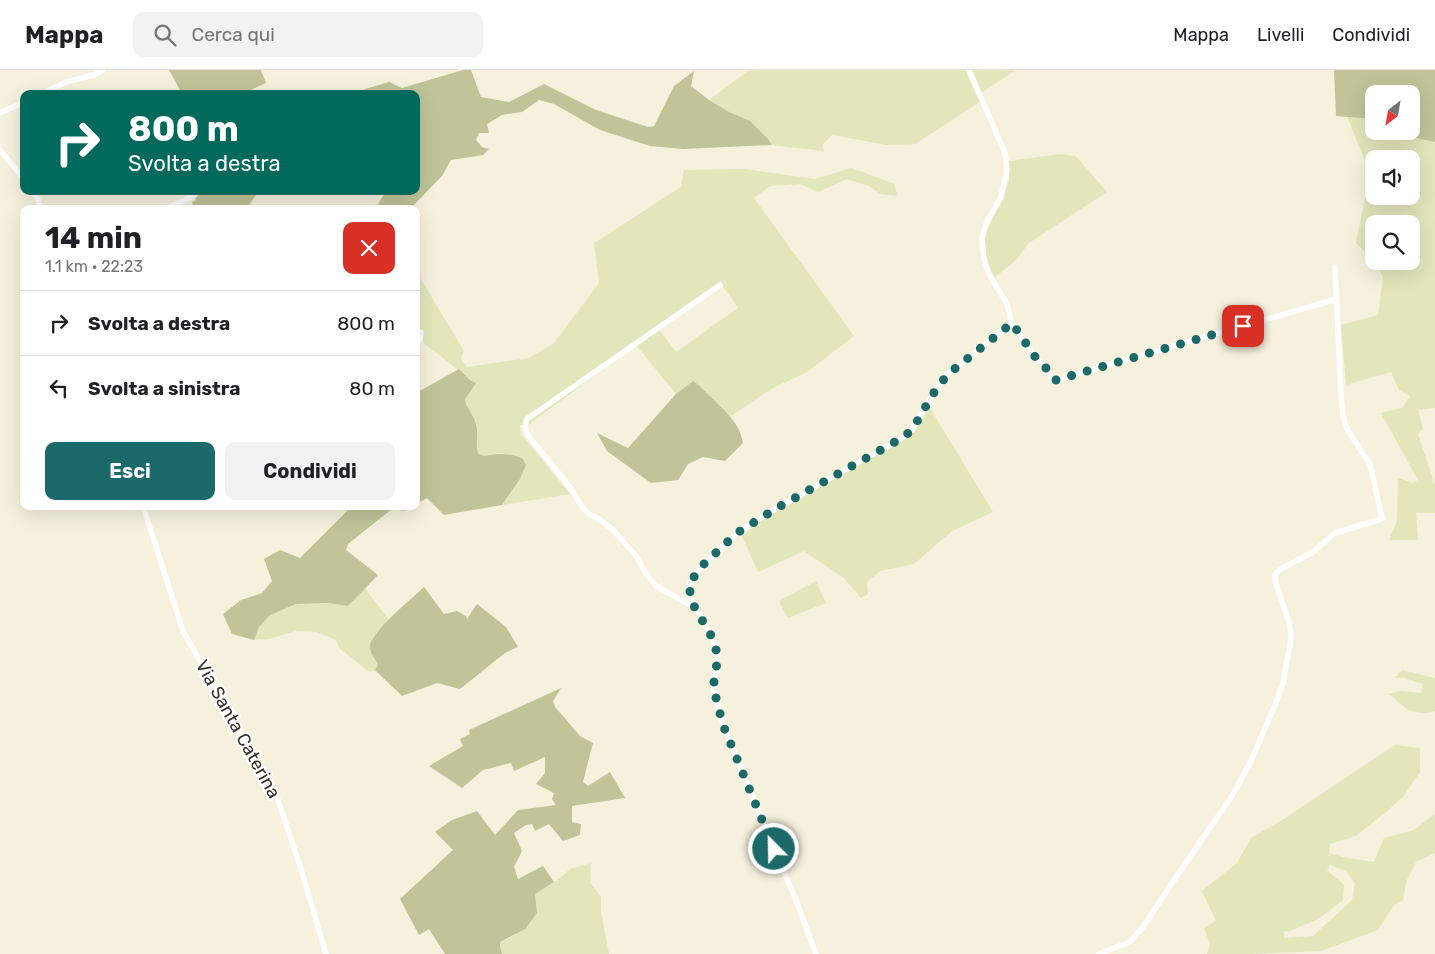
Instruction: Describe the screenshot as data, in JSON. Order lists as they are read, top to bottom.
{
  "streets": {
    "street": ["Via Santa Caterina"]
  },
  "north": "bottom left",
  "page": {
    "header": "Mappa",
    "search": "Cerca qui",
    "nav": ["Mappa", "Livelli", "Condividi"],
    "turn": ["800 m", "Svolta a destra"],
    "heading": ["14 min", "1.1 km · 22:23"],
    "list": [
      {
        "name": "Svolta a destra",
        "value": "800 m"
      },
      {
        "name": "Svolta a sinistra",
        "value": "80 m"
      }
    ],
    "buttons": ["Esci", "Condividi"]
  }
}
